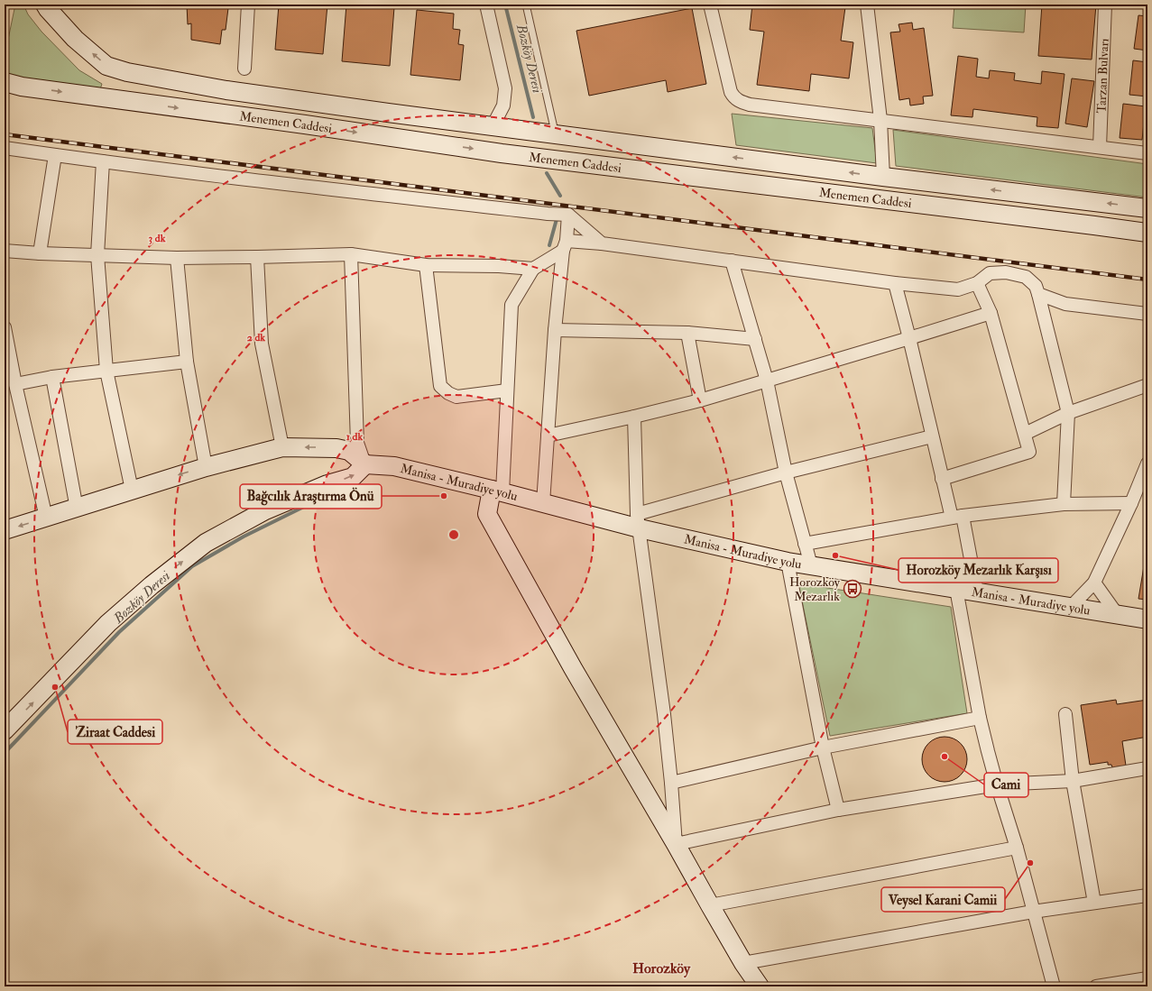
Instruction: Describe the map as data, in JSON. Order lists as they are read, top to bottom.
{
  "streets": {
    "main road": ["Menemen Caddesi", "Manisa - Muradiye yolu"],
    "street": ["Tarzan Bulvarı"]
  },
  "districts": ["Horozköy"],
  "water": ["Bozköy Deresi"],
  "places": {
    "other": [
      "Bağcılık Araştırma Önü",
      "Horozköy Mezarlık Karşısı",
      "Ziraat Caddesi",
      "Cami",
      "Veysel Karani Camii"
    ],
    "bus stop": ["Horozköy Mezarlık"]
  },
  "rings": ["3 dk", "2 dk", "1 dk"]
}
